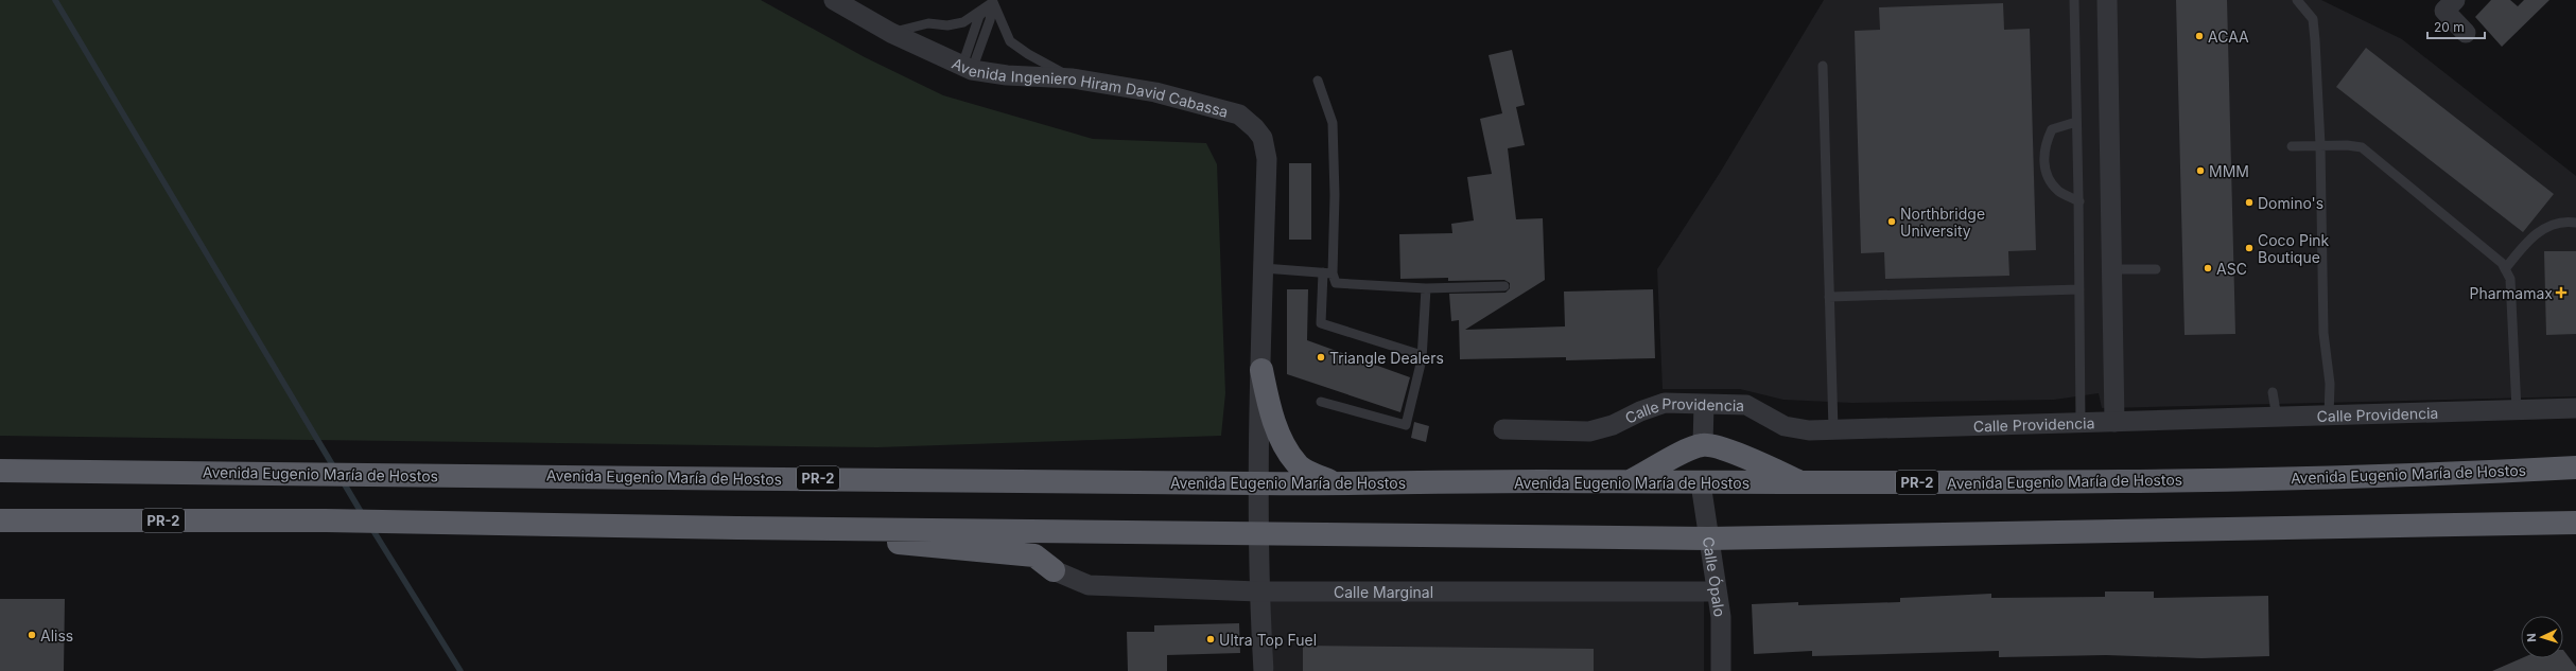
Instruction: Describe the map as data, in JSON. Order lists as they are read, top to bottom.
{
  "streets": {
    "highway": ["Avenida Eugenio María de Hostos", "PR-2"],
    "street": [
      "Avenida Ingeniero Hiram David Cabassa",
      "Calle Providencia",
      "Calle Ópalo",
      "Calle Marginal"
    ]
  },
  "crossings": [
    ["Avenida Ingeniero Hiram David Cabassa", "Avenida Eugenio María de Hostos"],
    ["Avenida Ingeniero Hiram David Cabassa", "PR-2"],
    ["Avenida Ingeniero Hiram David Cabassa", "Calle Marginal"],
    ["Avenida Eugenio María de Hostos", "Calle Ópalo"],
    ["PR-2", "Calle Ópalo"],
    ["Calle Ópalo", "Calle Marginal"]
  ],
  "places": {
    "other": [
      "ACAA",
      "MMM",
      "Domino's",
      "Northbridge University",
      "Coco Pink Boutique",
      "ASC",
      "Triangle Dealers",
      "Aliss",
      "Ultra Top Fuel"
    ],
    "health": ["Pharmamax"]
  },
  "scale_bar": "20 m",
  "north": "left"
}
